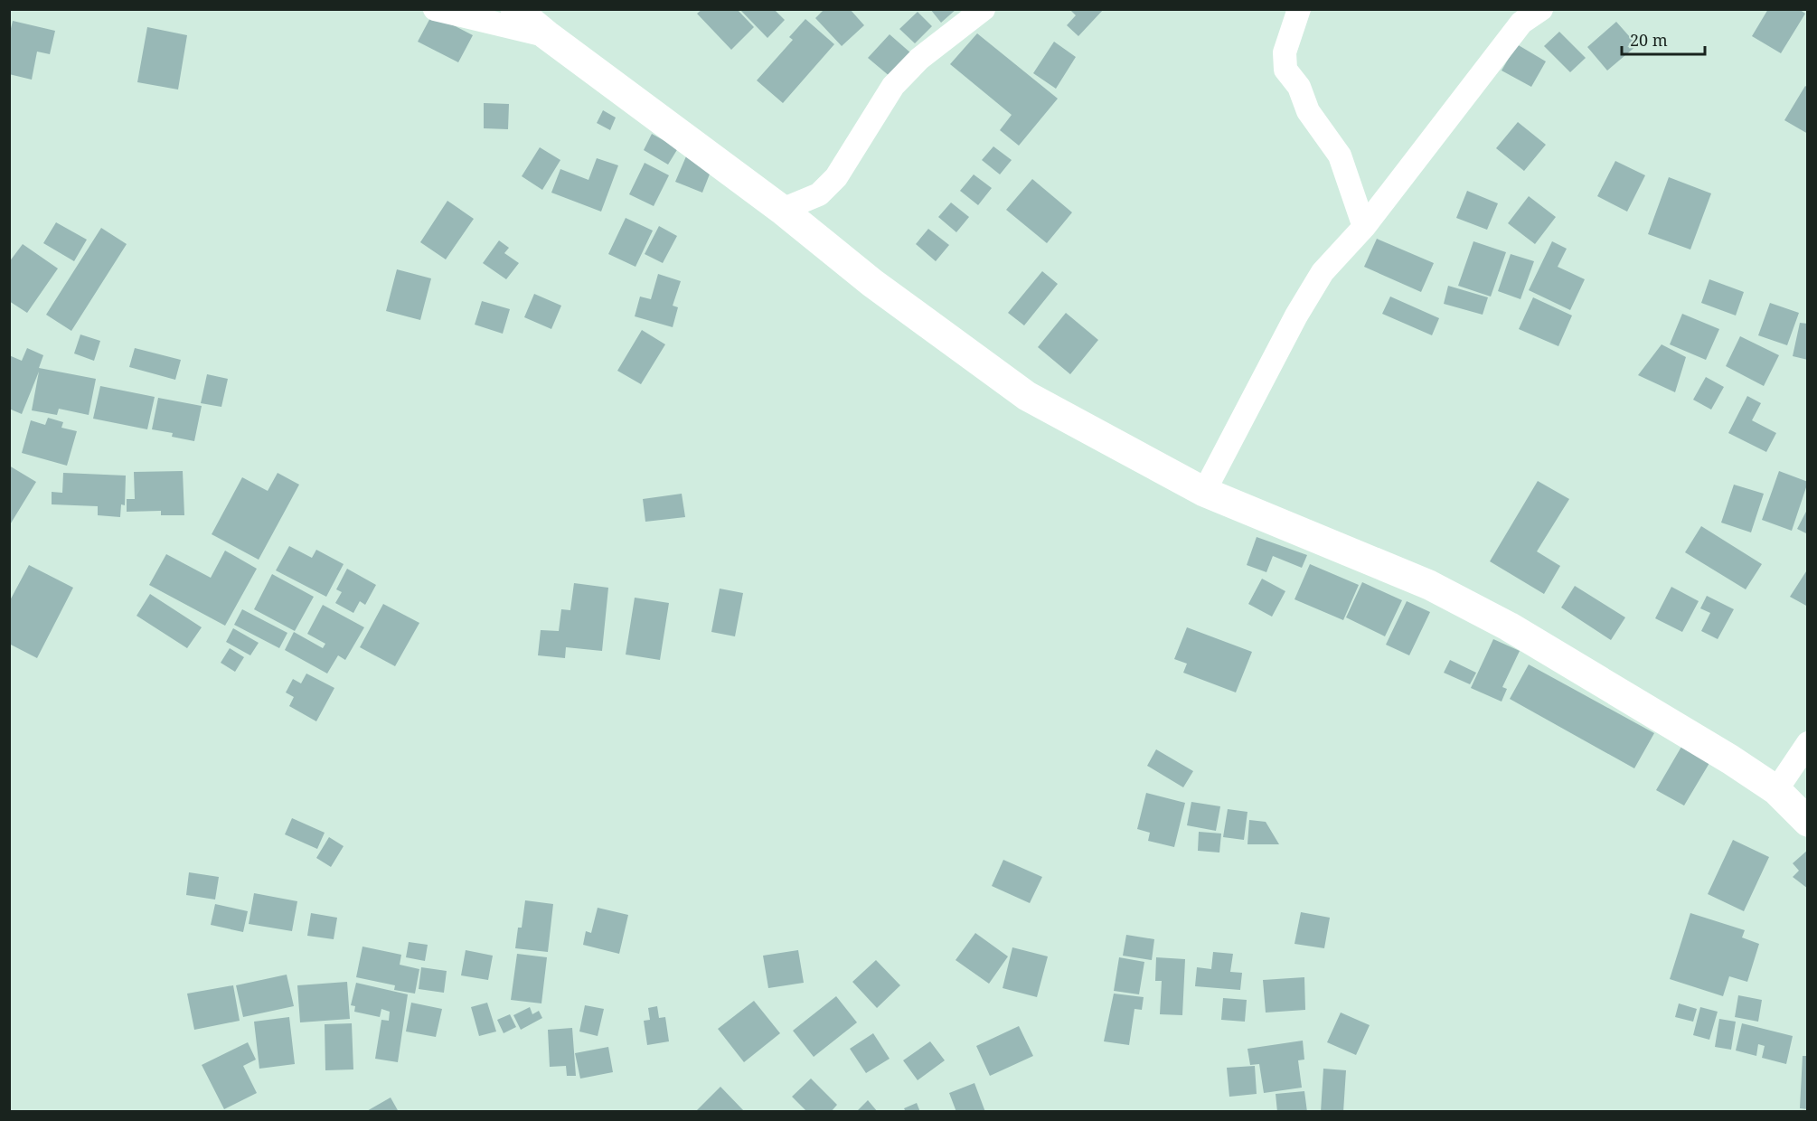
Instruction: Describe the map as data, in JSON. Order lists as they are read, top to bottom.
{
  "scale_bar": "20 m"
}
